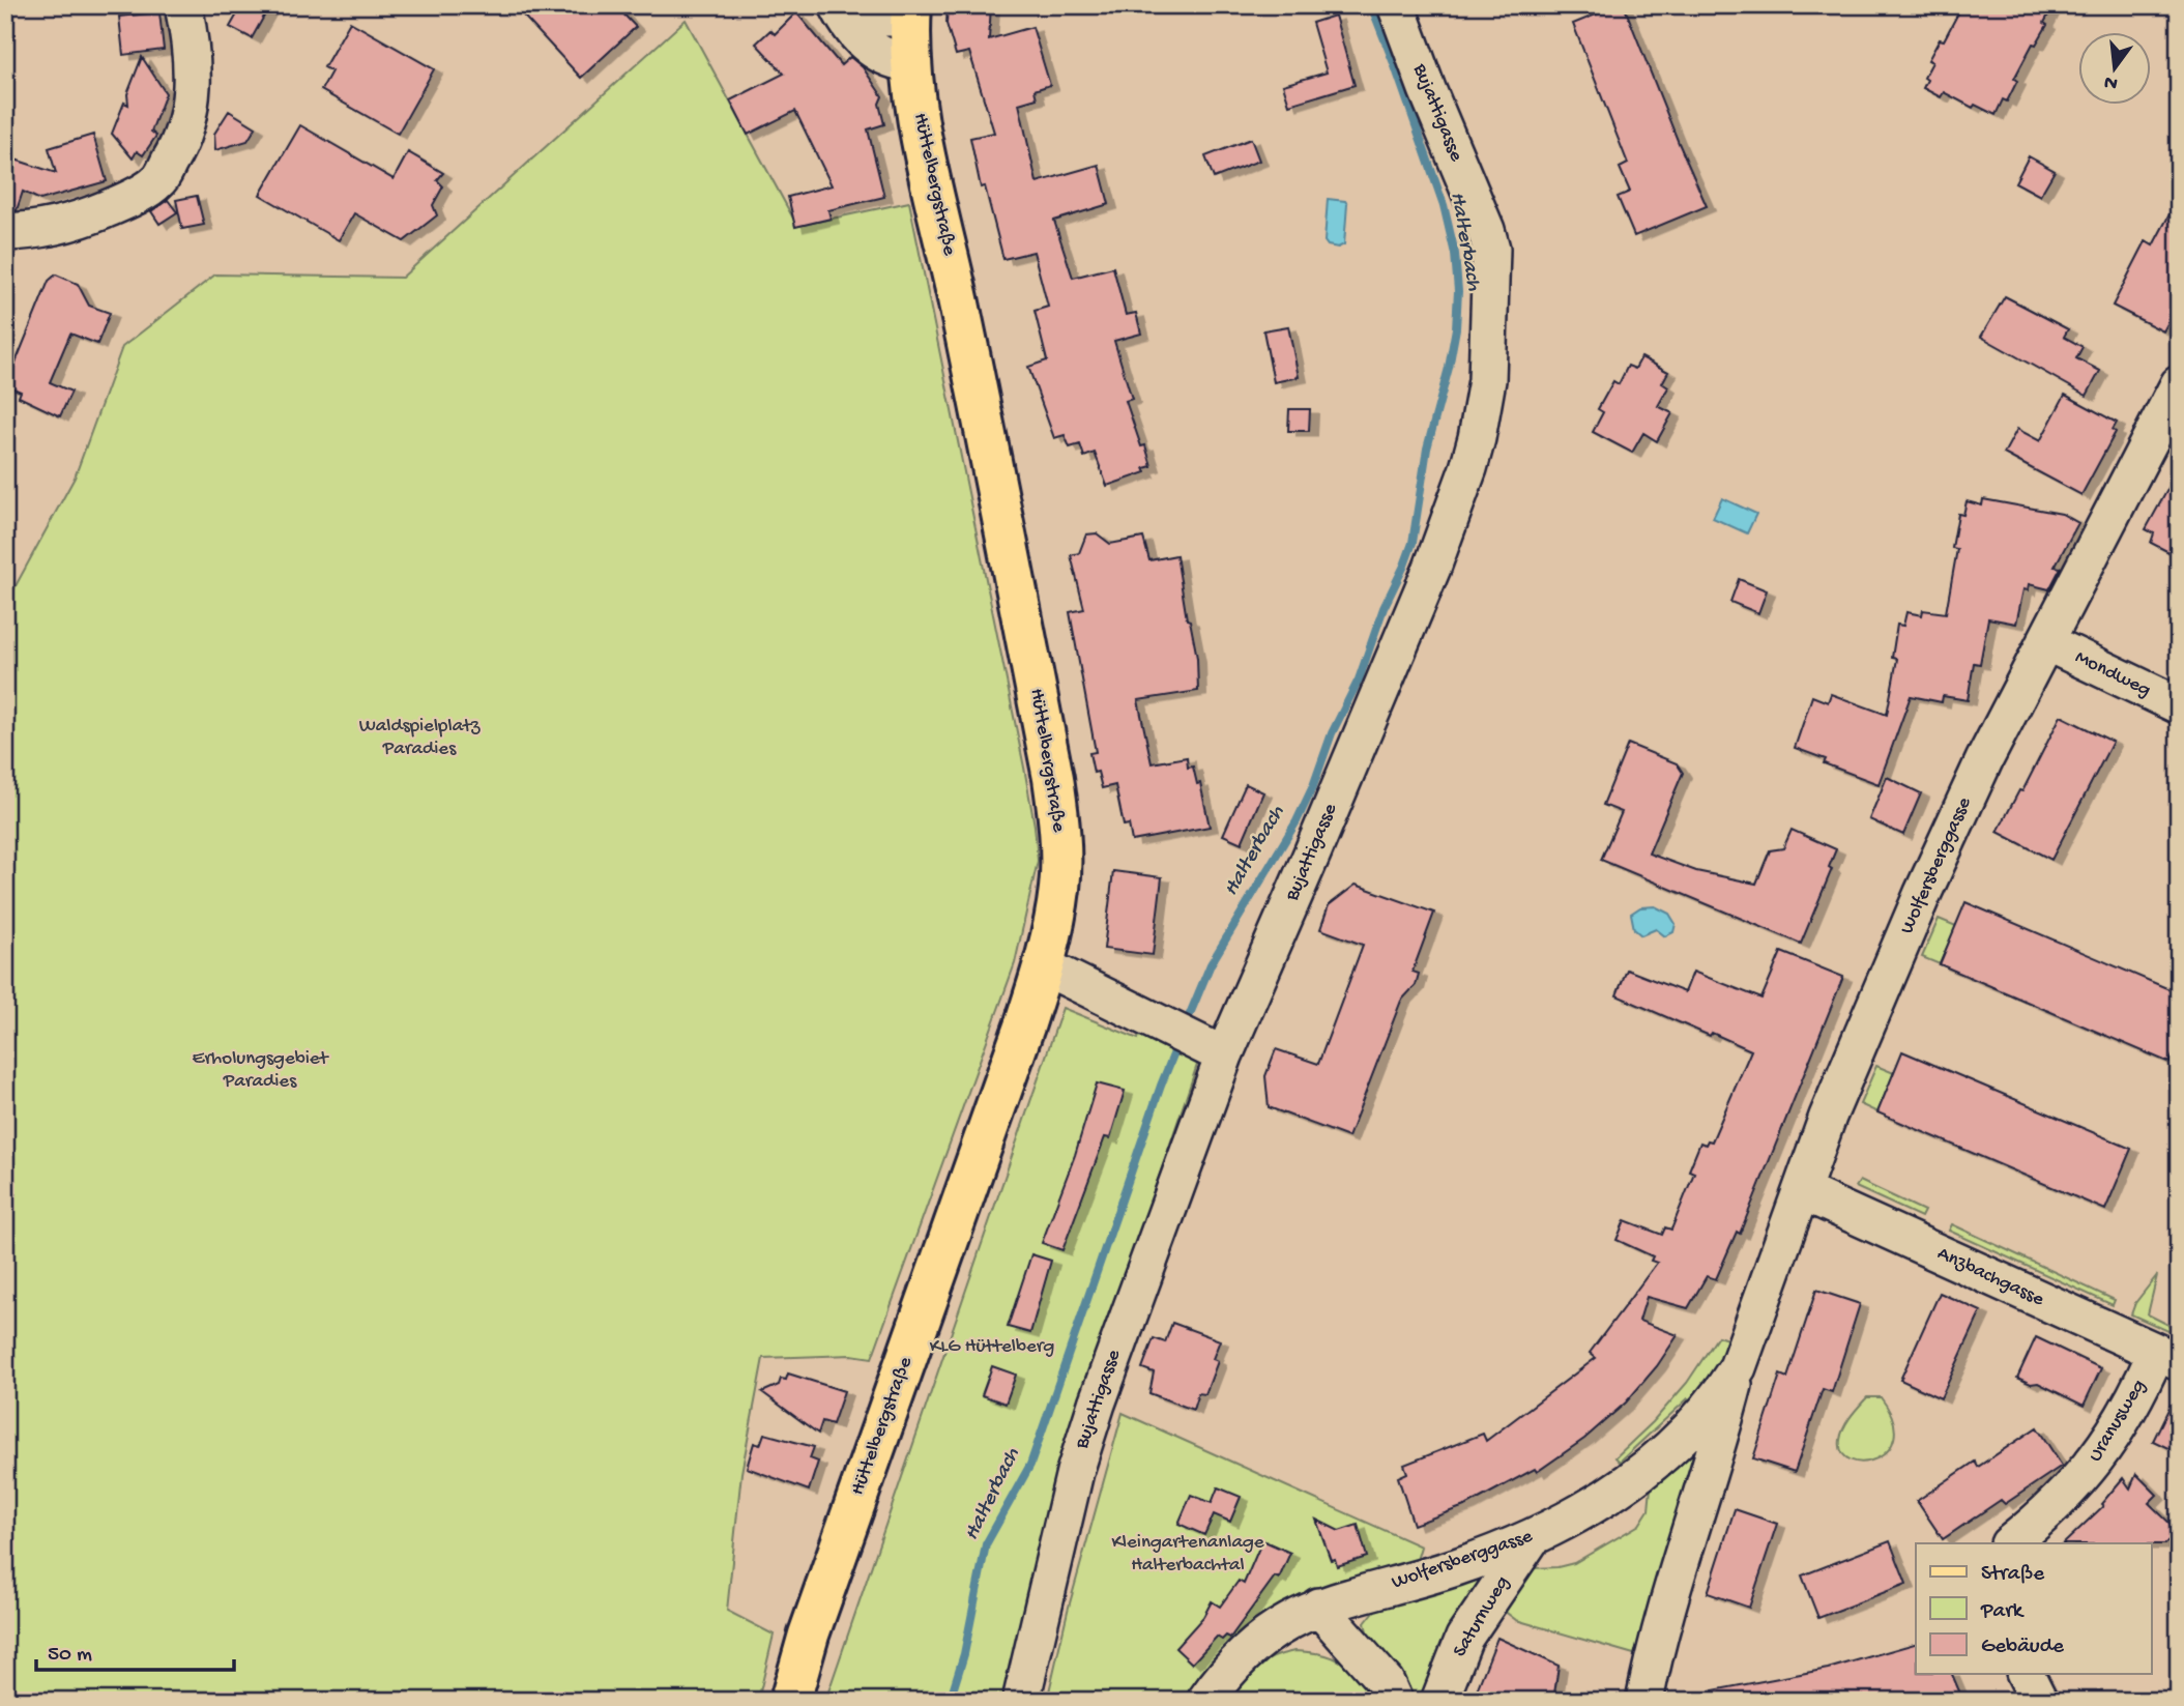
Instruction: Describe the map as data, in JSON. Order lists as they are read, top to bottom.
{
  "streets": {
    "main road": ["Hüttelbergstraße"],
    "street": [
      "Bujattigasse",
      "Mondweg",
      "Wolfersberggasse",
      "Anzbachgasse",
      "Uranusweg",
      "Saturnweg"
    ]
  },
  "crossings": [
    ["Mondweg", "Wolfersberggasse"],
    ["Wolfersberggasse", "Anzbachgasse"],
    ["Wolfersberggasse", "Saturnweg"],
    ["Anzbachgasse", "Uranusweg"]
  ],
  "water": ["Halterbach"],
  "parks": [
    "Waldspielplatz Paradies",
    "Erholungsgebiet Paradies",
    "KLG Hüttelberg",
    "Kleingartenanlage Halterbachtal"
  ],
  "legend": ["Straße", "Park", "Gebäude"],
  "scale_bar": "50 m",
  "north": "bottom"
}
